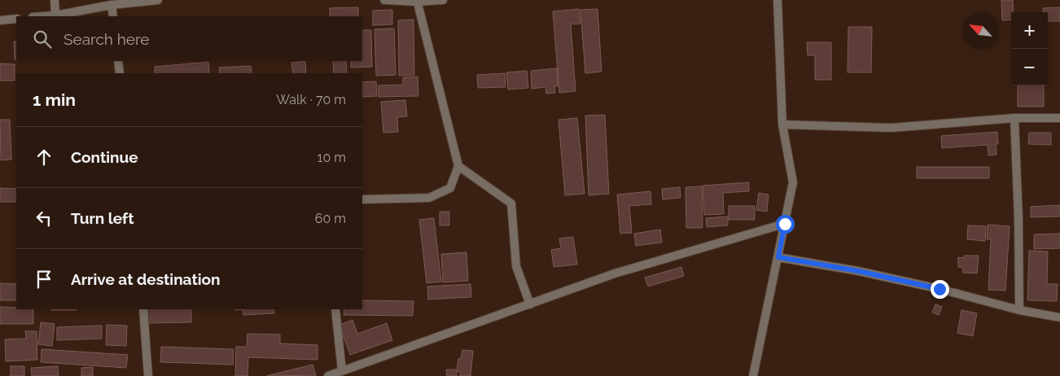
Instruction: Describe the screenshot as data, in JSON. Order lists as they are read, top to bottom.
{
  "north": "top left",
  "page": {
    "map_buttons": ["+", "−"],
    "search": "Search here",
    "heading": ["1 min", "Walk · 70 m"],
    "list": [
      ["Continue", "10 m"],
      ["Turn left", "60 m"],
      "Arrive at destination"
    ]
  }
}
